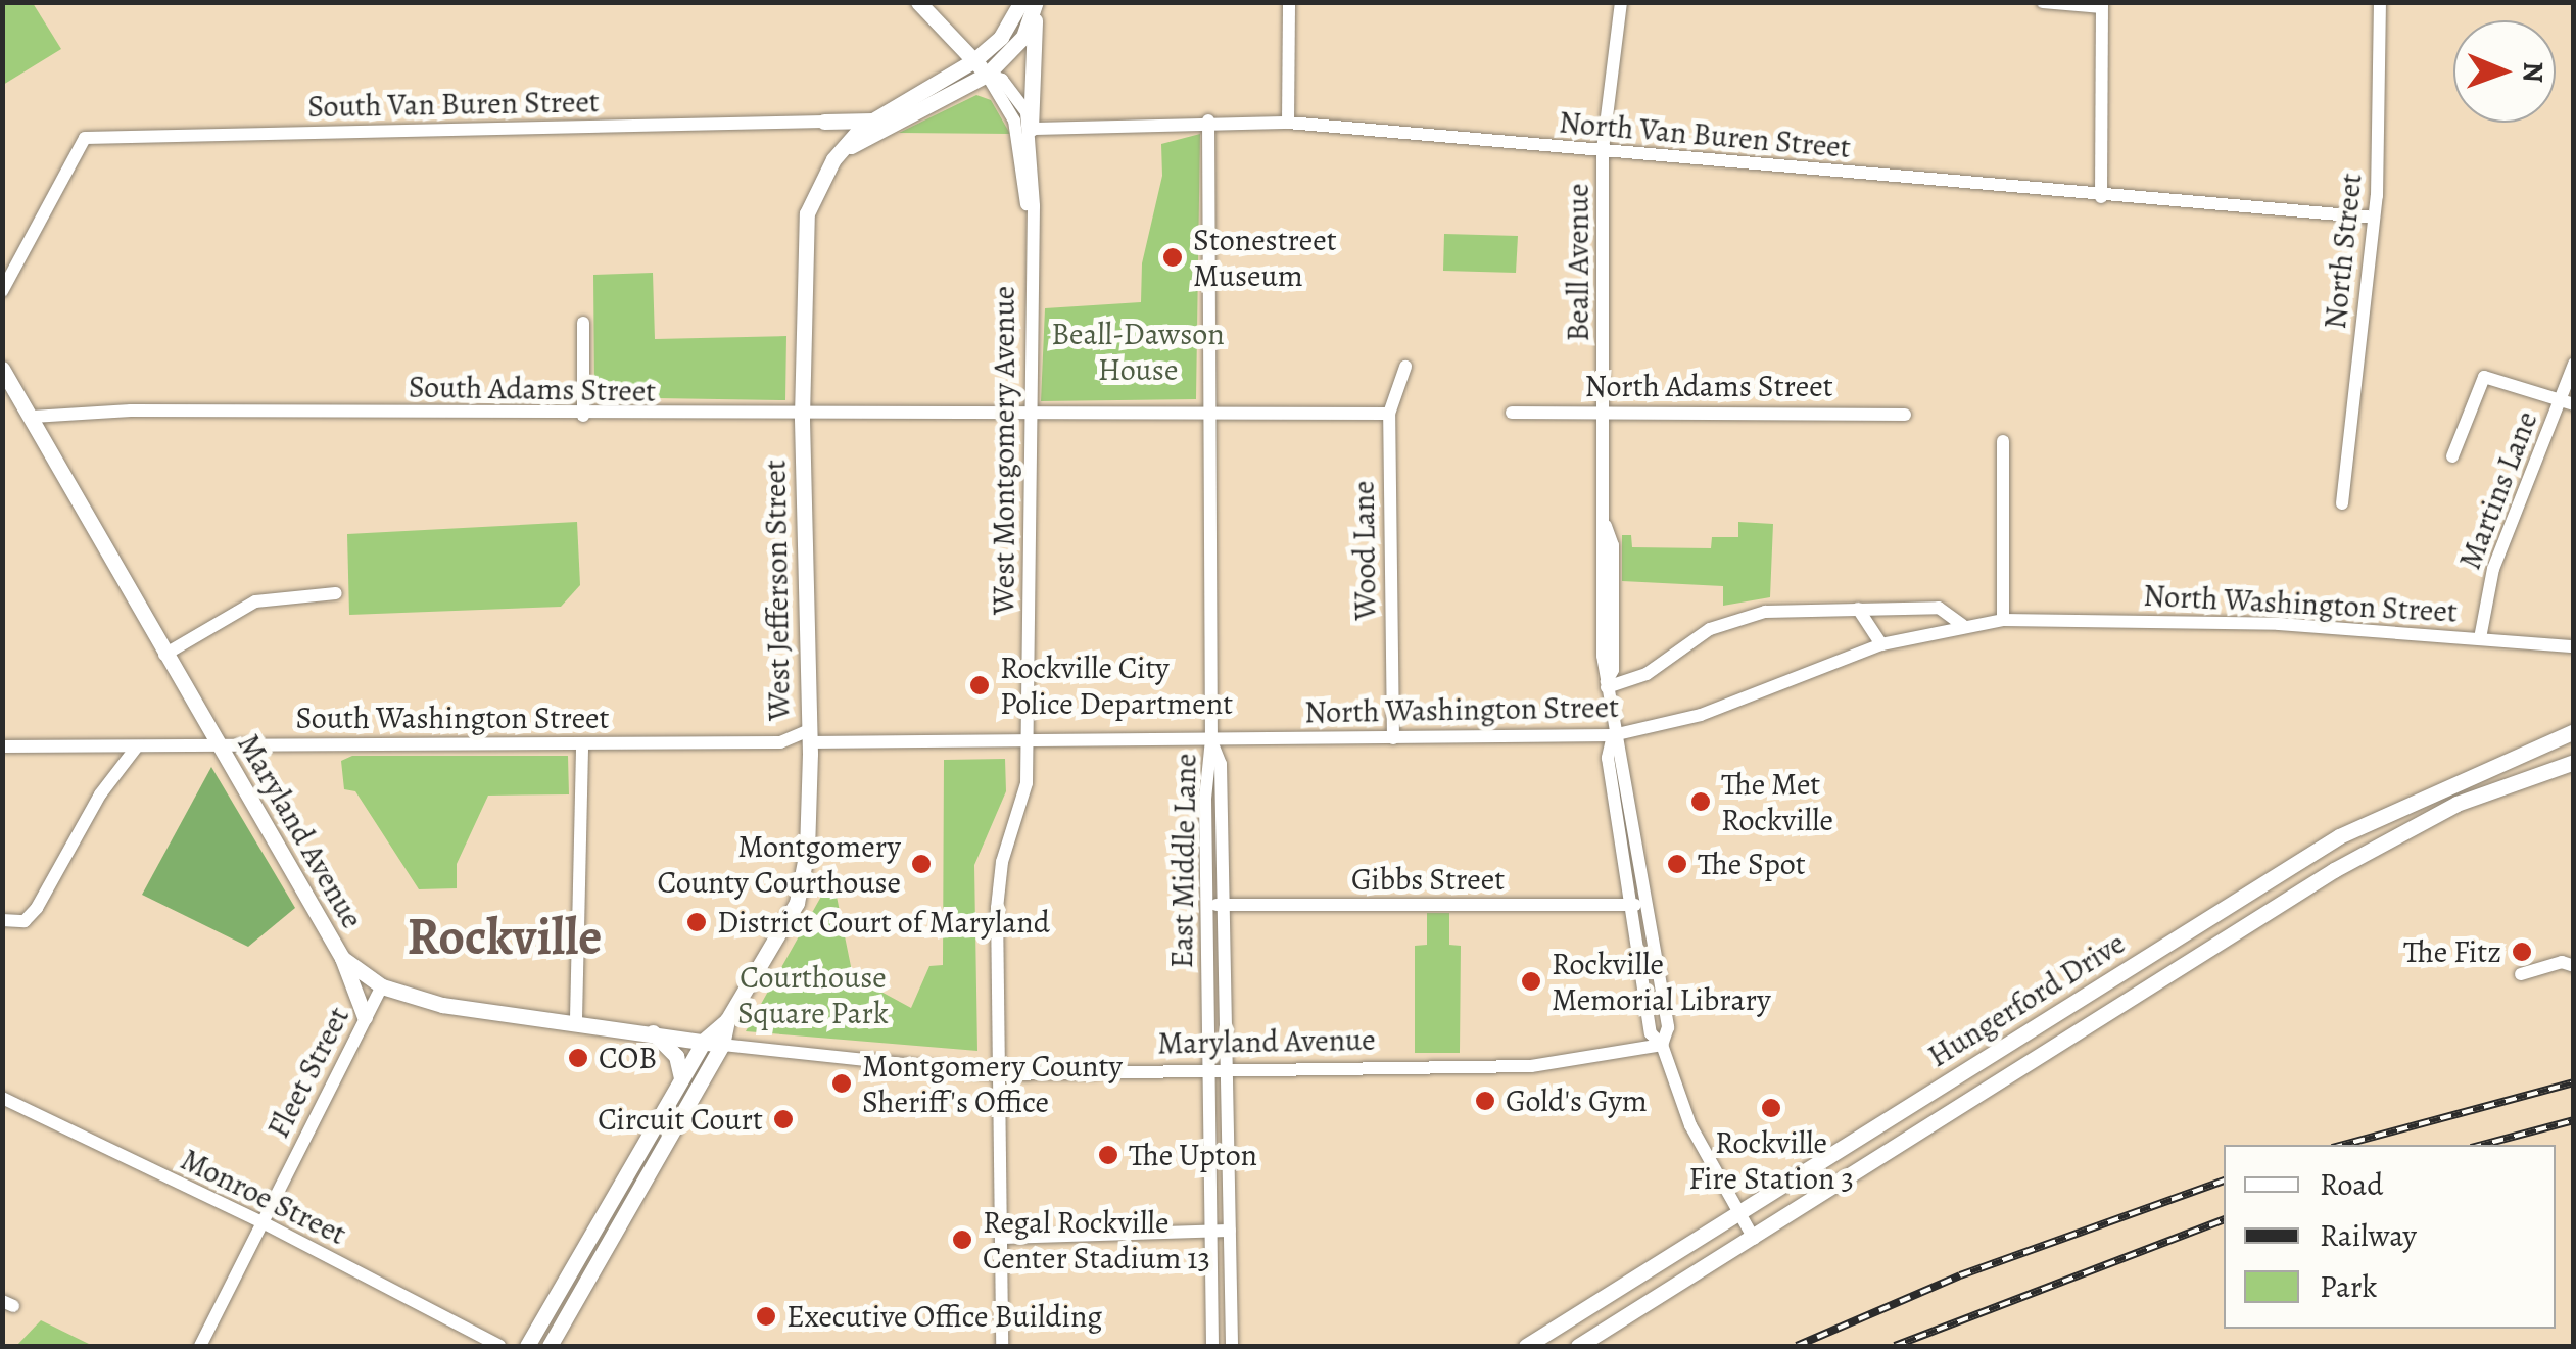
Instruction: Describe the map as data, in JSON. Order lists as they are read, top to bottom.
{
  "streets": {
    "main road": ["West Jefferson Street", "Maryland Avenue", "Hungerford Drive"],
    "street": [
      "South Van Buren Street",
      "North Van Buren Street",
      "North Street",
      "Beall Avenue",
      "North Adams Street",
      "South Adams Street",
      "West Montgomery Avenue",
      "Martins Lane",
      "Wood Lane",
      "North Washington Street",
      "South Washington Street",
      "East Middle Lane",
      "Gibbs Street",
      "Fleet Street",
      "Monroe Street"
    ]
  },
  "crossings": [
    ["North Van Buren Street", "North Street"],
    ["North Van Buren Street", "Beall Avenue"],
    ["North Van Buren Street", "West Montgomery Avenue"],
    ["Beall Avenue", "North Adams Street"],
    ["Beall Avenue", "North Washington Street"],
    ["Beall Avenue", "Maryland Avenue"],
    ["Beall Avenue", "Gibbs Street"],
    ["Beall Avenue", "Hungerford Drive"],
    ["South Adams Street", "West Montgomery Avenue"],
    ["South Adams Street", "West Jefferson Street"],
    ["South Adams Street", "Maryland Avenue"],
    ["West Montgomery Avenue", "North Washington Street"],
    ["West Montgomery Avenue", "South Washington Street"],
    ["West Montgomery Avenue", "Maryland Avenue"],
    ["Martins Lane", "North Washington Street"],
    ["Wood Lane", "North Washington Street"],
    ["West Jefferson Street", "South Washington Street"],
    ["West Jefferson Street", "Maryland Avenue"],
    ["North Washington Street", "South Washington Street"],
    ["North Washington Street", "East Middle Lane"],
    ["South Washington Street", "Maryland Avenue"],
    ["Maryland Avenue", "East Middle Lane"],
    ["Maryland Avenue", "Fleet Street"],
    ["East Middle Lane", "Gibbs Street"],
    ["Fleet Street", "Monroe Street"]
  ],
  "districts": ["Rockville"],
  "parks": ["Beall-Dawson House", "Courthouse Square Park"],
  "places": [
    "Stonestreet Museum",
    "Rockville City Police Department",
    "The Met Rockville",
    "Montgomery County Courthouse",
    "The Spot",
    "District Court of Maryland",
    "The Fitz",
    "Rockville Memorial Library",
    "COB",
    "Montgomery County Sheriff's Office",
    "Gold's Gym",
    "Rockville Fire Station 3",
    "Circuit Court",
    "The Upton",
    "Regal Rockville Center Stadium 13",
    "Executive Office Building"
  ],
  "legend": ["Road", "Railway", "Park"],
  "north": "right"
}
